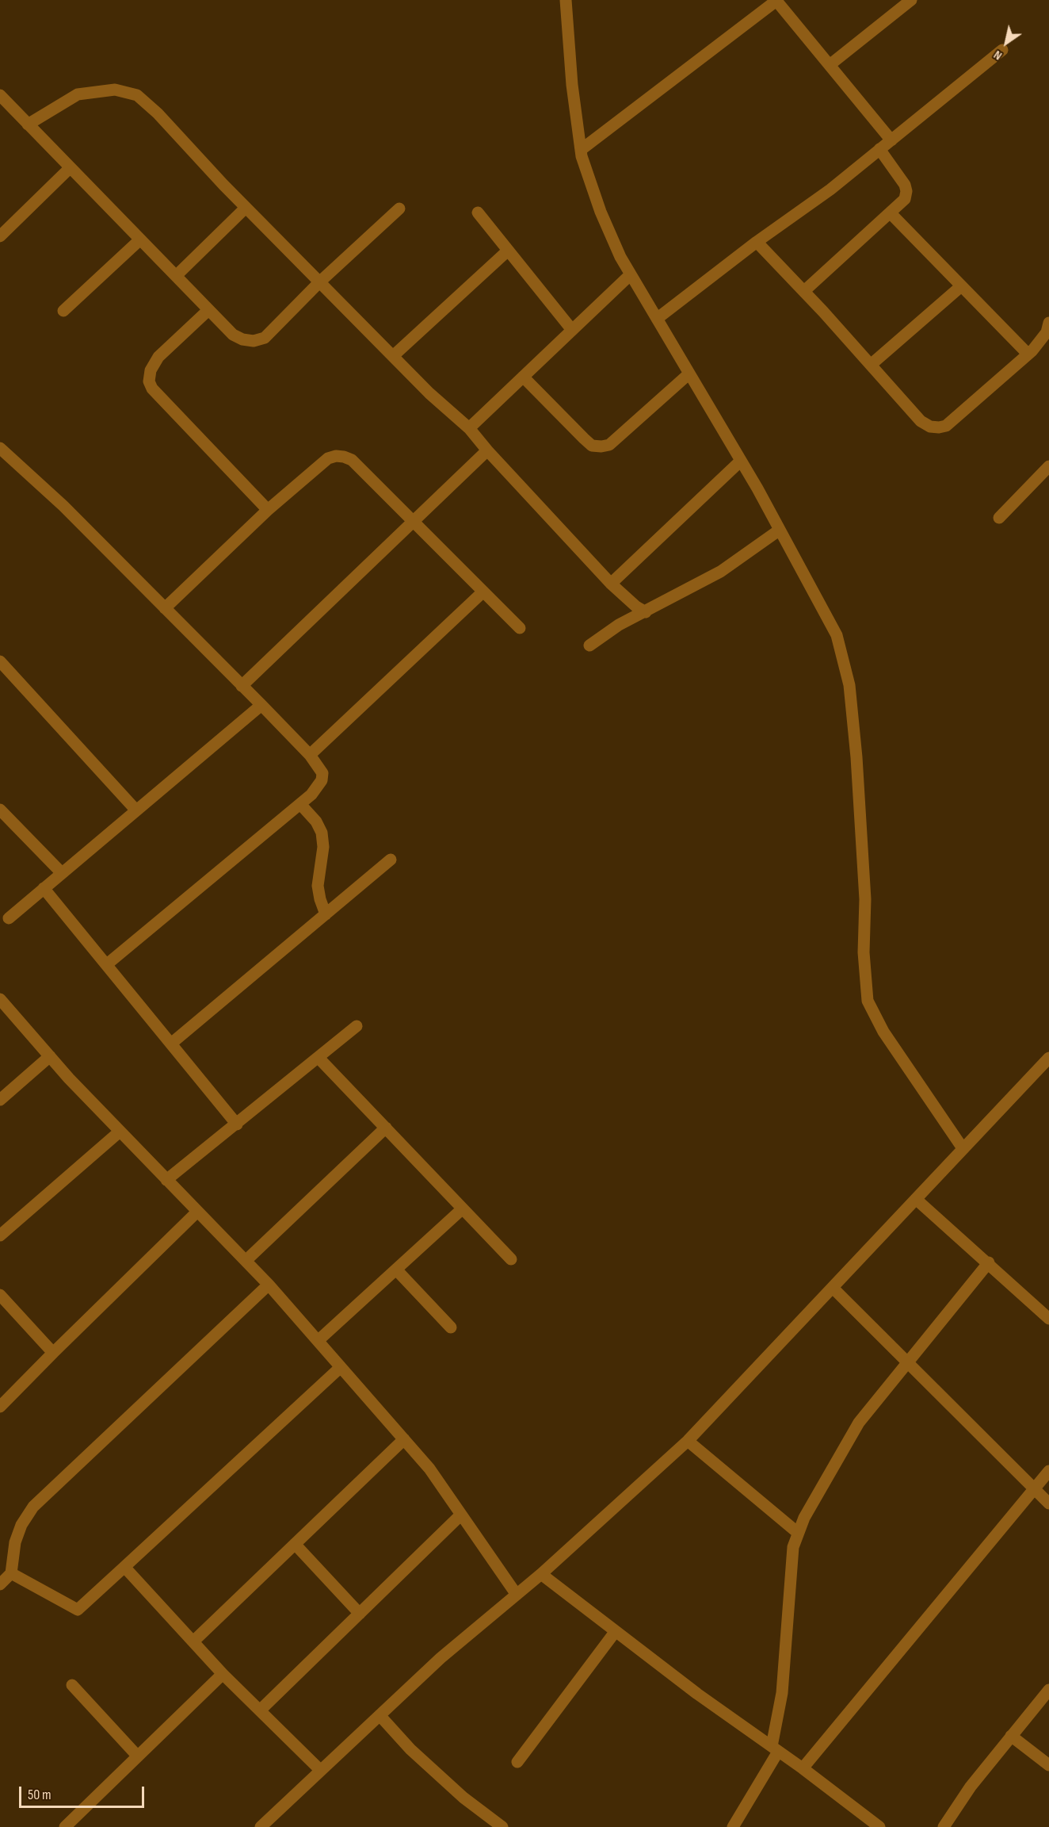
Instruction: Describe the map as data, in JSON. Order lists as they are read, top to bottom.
{
  "scale_bar": "50 m",
  "north": "bottom left"
}
